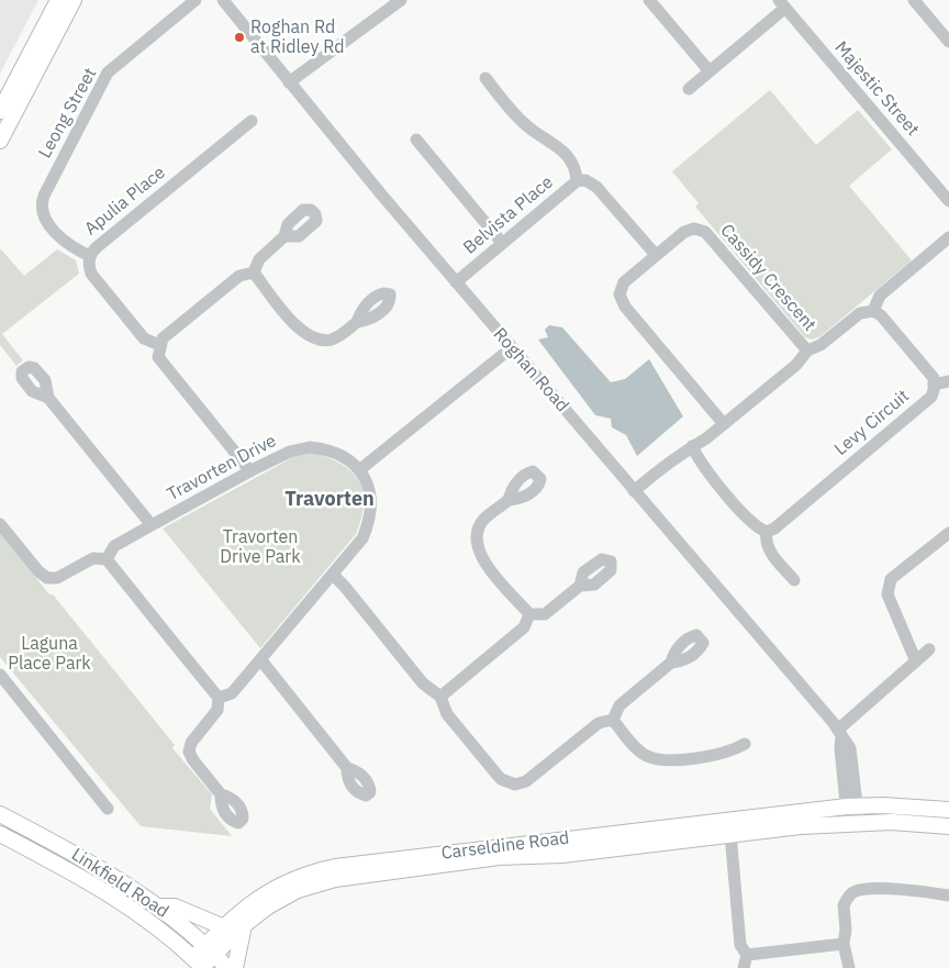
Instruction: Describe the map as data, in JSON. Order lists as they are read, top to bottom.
{
  "streets": {
    "main road": ["Carseldine Road", "Linkfield Road"],
    "street": [
      "Majestic Street",
      "Leong Street",
      "Apulia Place",
      "Belvista Place",
      "Cassidy Crescent",
      "Roghan Road",
      "Levy Circuit",
      "Travorten Drive"
    ]
  },
  "crossings": [
    ["Leong Street", "Apulia Place"],
    ["Belvista Place", "Roghan Road"],
    ["Cassidy Crescent", "Roghan Road"],
    ["Roghan Road", "Carseldine Road"],
    ["Carseldine Road", "Linkfield Road"]
  ],
  "districts": ["Travorten"],
  "parks": ["Travorten Drive Park", "Laguna Place Park"],
  "places": ["Roghan Rd at Ridley Rd"]
}
